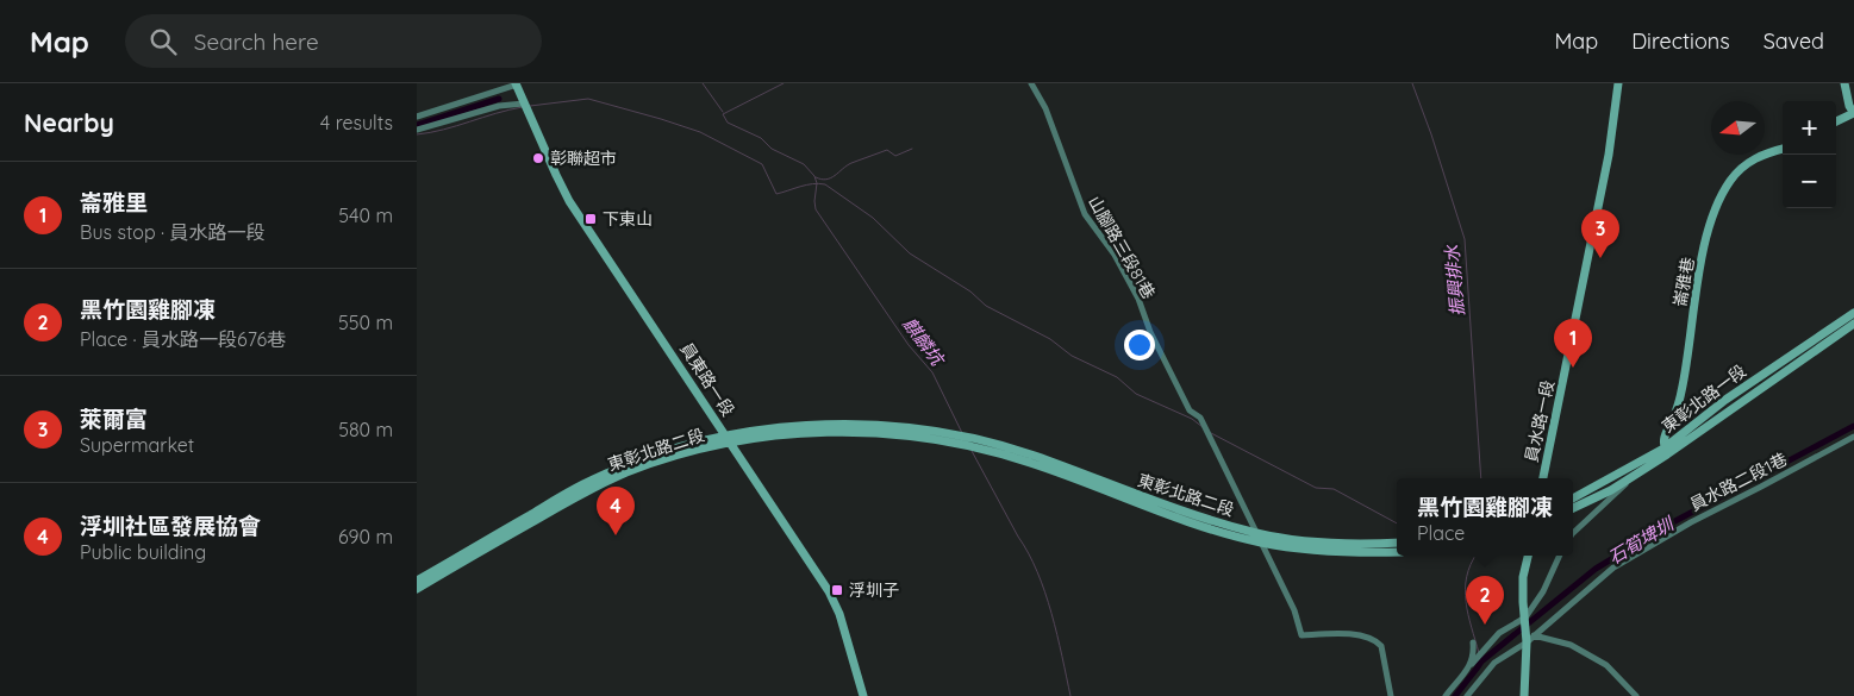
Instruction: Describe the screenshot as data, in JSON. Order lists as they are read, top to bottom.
{
  "streets": {
    "street": [
      "山腳路三段81巷",
      "崙雅巷",
      "員東路一段",
      "東彰北路一段",
      "員水路一段",
      "東彰北路二段",
      "員水路二段1巷"
    ]
  },
  "crossings": [
    ["山腳路三段81巷", "東彰北路二段"],
    ["崙雅巷", "東彰北路一段"],
    ["員東路一段", "東彰北路二段"]
  ],
  "water": ["振興排水", "麒麟坑", "石筍埤圳"],
  "places": {
    "other": ["彰聯超市"],
    "transit": ["下東山", "浮圳子"]
  },
  "north": "left",
  "page": {
    "header": "Map",
    "search": "Search here",
    "nav": ["Map", "Directions", "Saved"],
    "heading": ["Nearby", "4 results"],
    "map_buttons": ["+", "−"],
    "list": [
      {
        "mark": "1",
        "name": "崙雅里",
        "note": "Bus stop · 員水路一段",
        "value": "540 m"
      },
      {
        "mark": "2",
        "name": "黑竹園雞腳凍",
        "note": "Place · 員水路一段676巷",
        "value": "550 m"
      },
      {
        "mark": "3",
        "name": "萊爾富",
        "note": "Supermarket",
        "value": "580 m"
      },
      {
        "mark": "4",
        "name": "浮圳社區發展協會",
        "note": "Public building",
        "value": "690 m"
      }
    ],
    "pins": [
      "3",
      "1",
      "4",
      "2"
    ],
    "popup": ["黑竹園雞腳凍", "Place"]
  }
}
